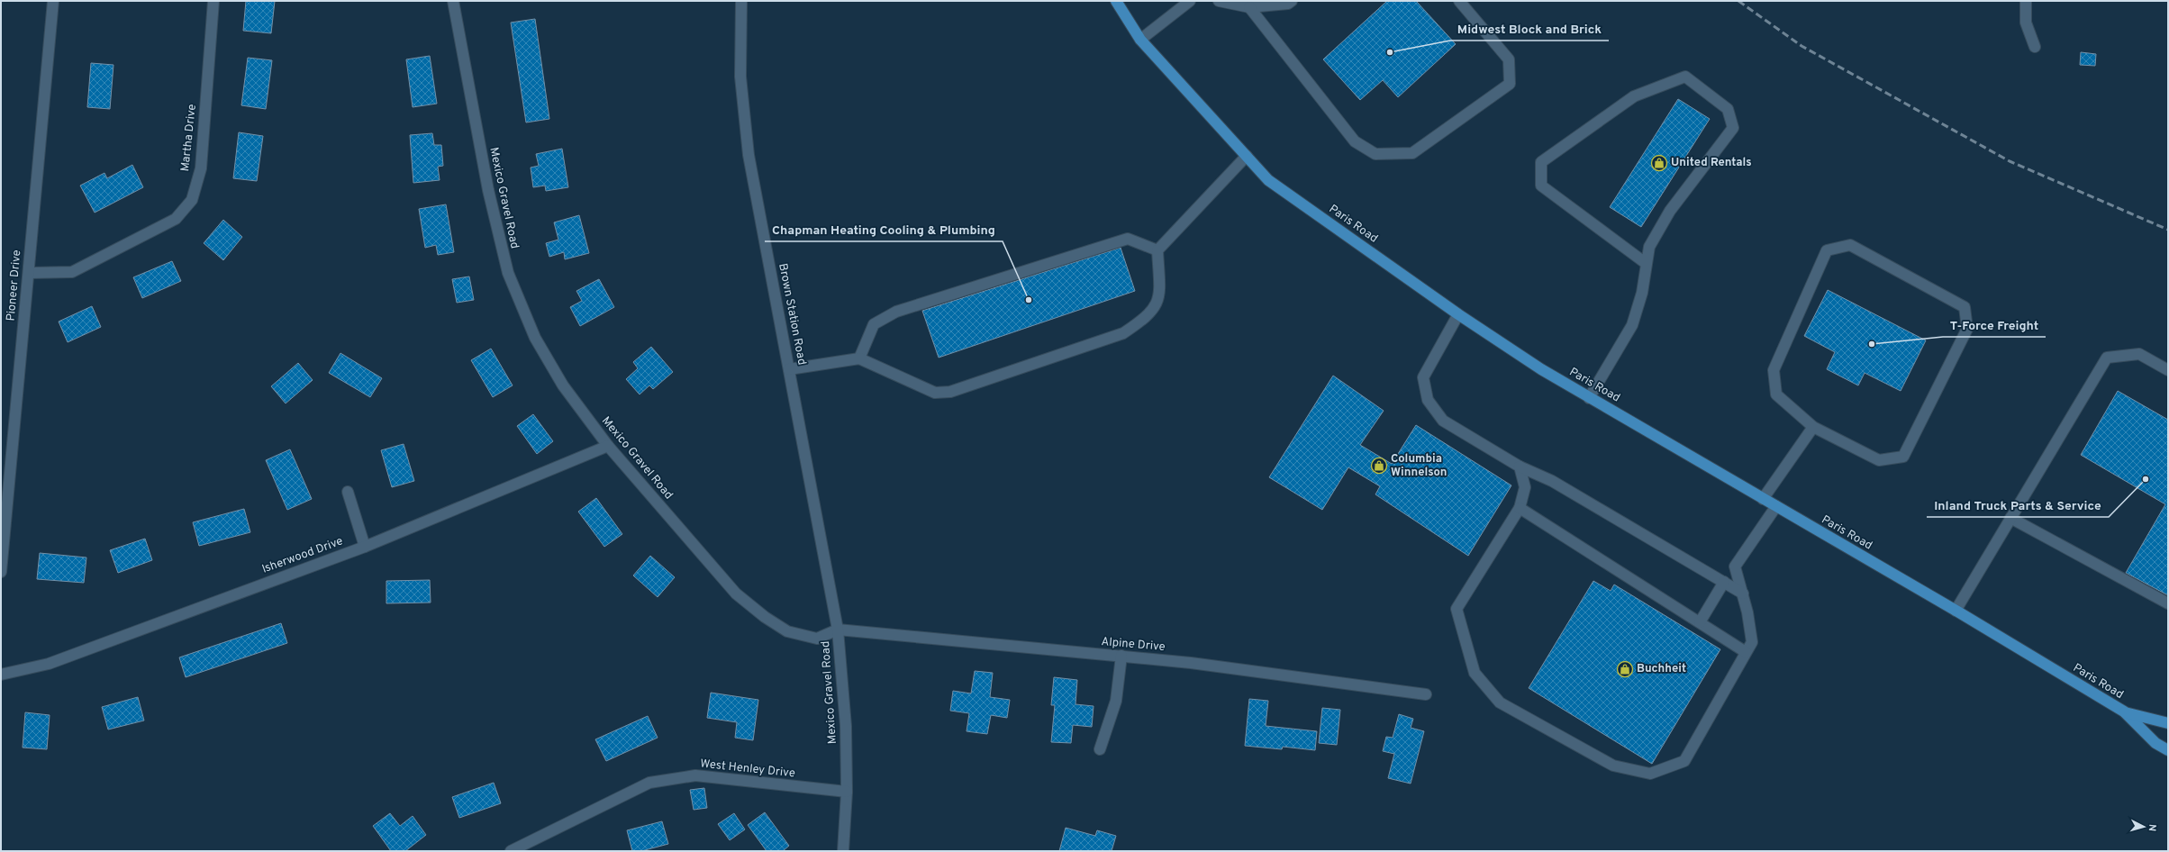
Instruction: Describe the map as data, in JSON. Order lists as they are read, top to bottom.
{
  "streets": {
    "main road": ["Paris Road"],
    "street": [
      "Martha Drive",
      "Mexico Gravel Road",
      "Pioneer Drive",
      "Brown Station Road",
      "Isherwood Drive",
      "Alpine Drive",
      "West Henley Drive"
    ]
  },
  "crossings": [
    ["Martha Drive", "Pioneer Drive"],
    ["Mexico Gravel Road", "Brown Station Road"],
    ["Mexico Gravel Road", "Isherwood Drive"],
    ["Mexico Gravel Road", "Alpine Drive"],
    ["Mexico Gravel Road", "West Henley Drive"],
    ["Brown Station Road", "Alpine Drive"]
  ],
  "places": {
    "other": [
      "Midwest Block and Brick",
      "Chapman Heating Cooling & Plumbing",
      "T-Force Freight",
      "Inland Truck Parts & Service"
    ],
    "shop": ["United Rentals", "Columbia Winnelson", "Buchheit"]
  },
  "north": "right"
}
